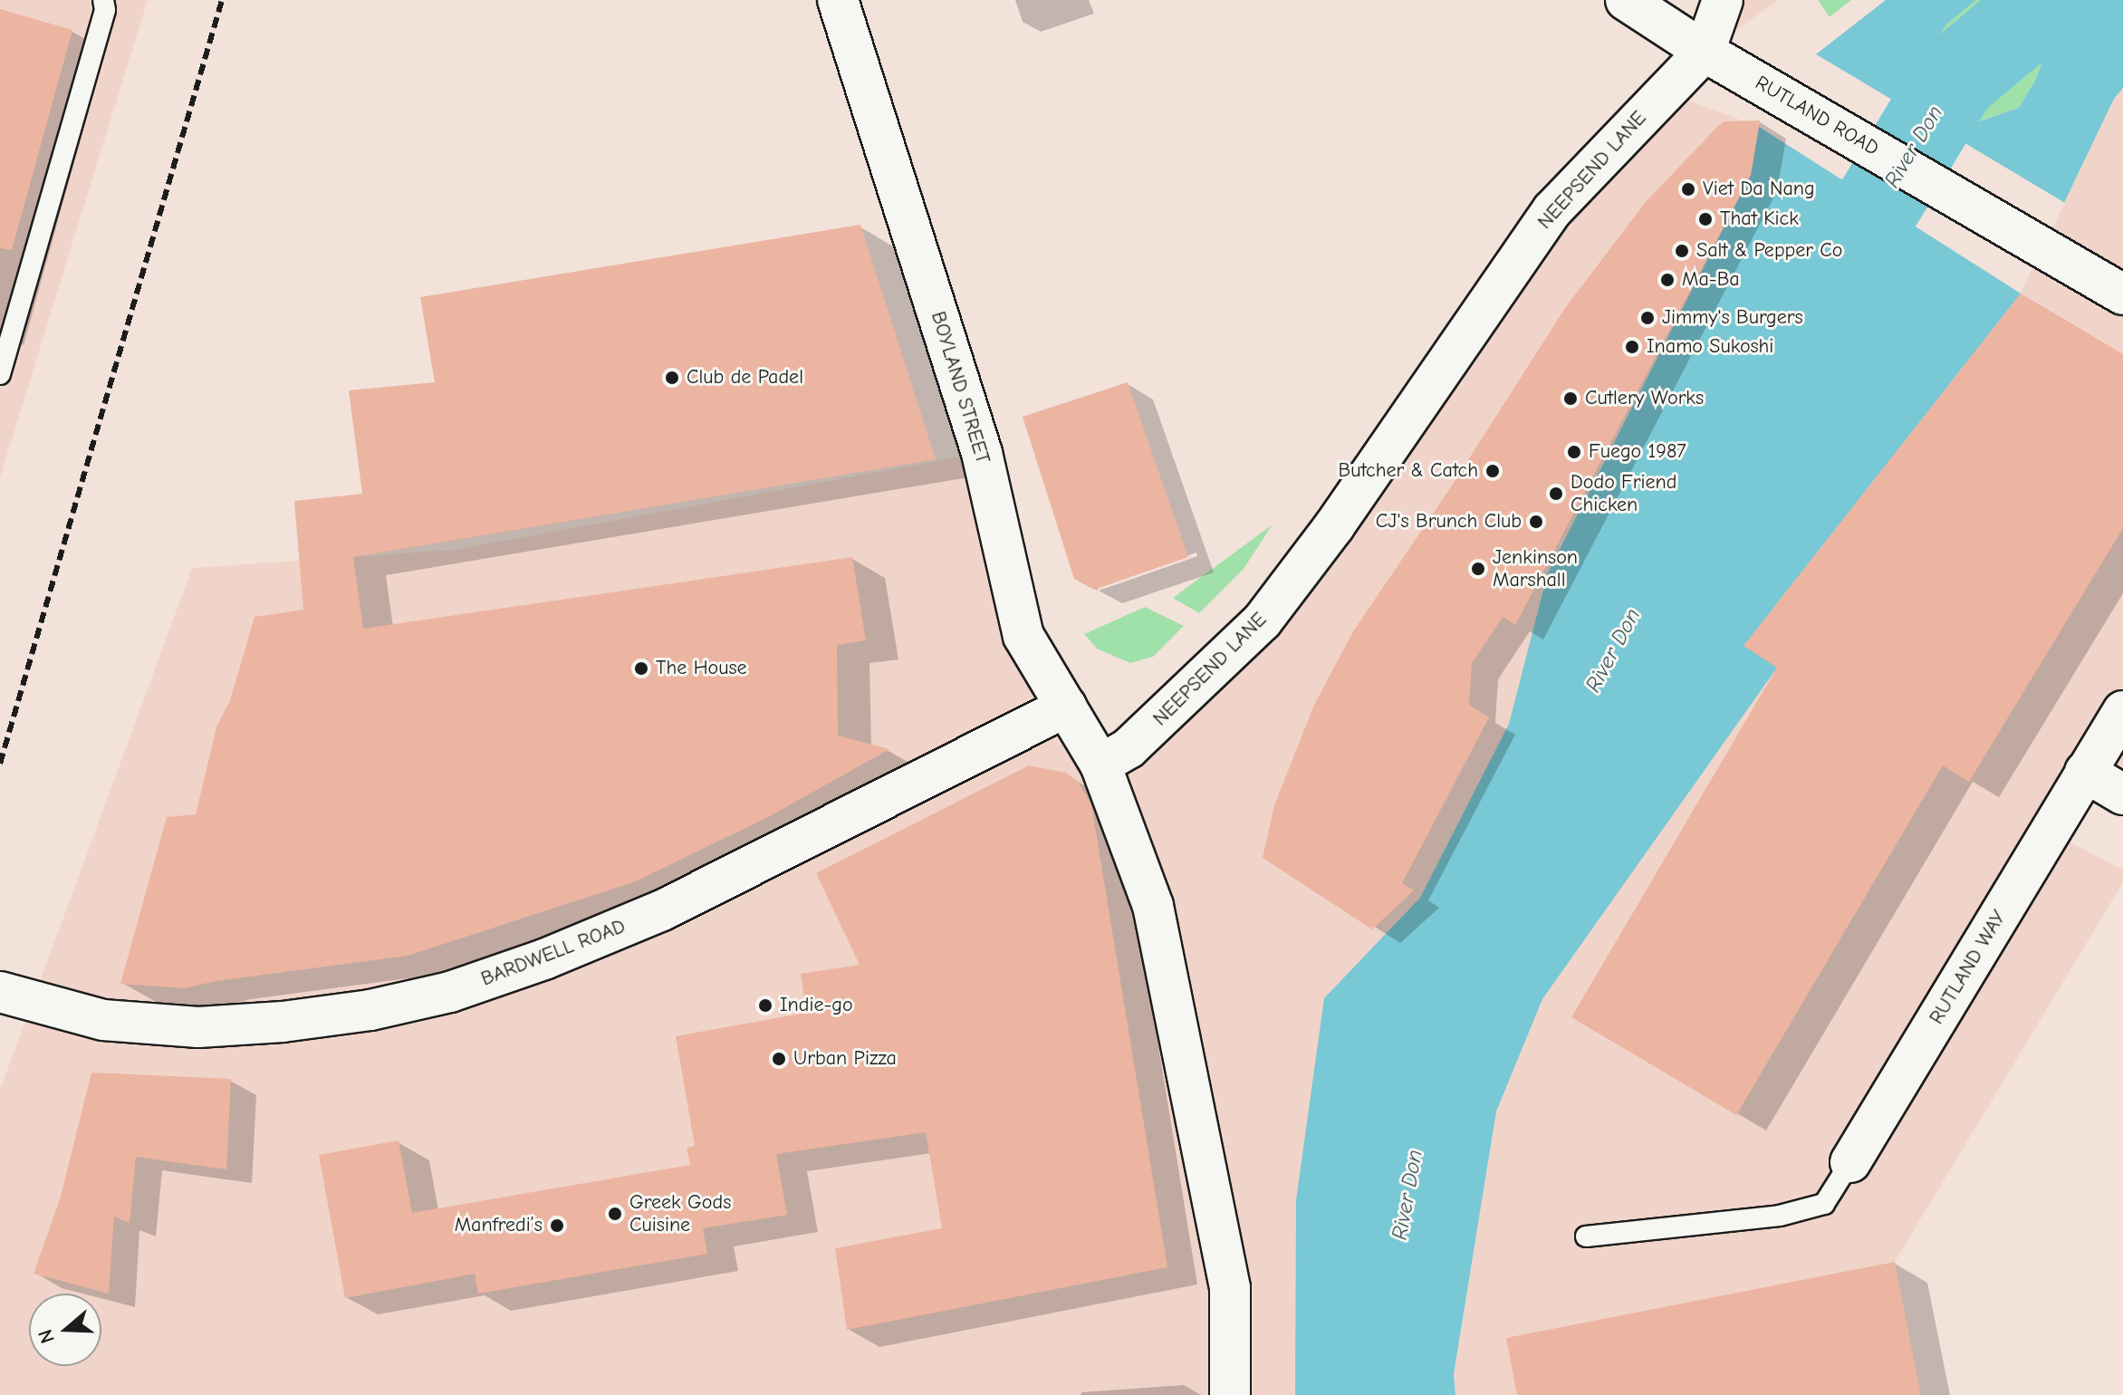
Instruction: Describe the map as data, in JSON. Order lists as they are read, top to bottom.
{
  "streets": {
    "street": [
      "RUTLAND ROAD",
      "NEEPSEND LANE",
      "BOYLAND STREET",
      "BARDWELL ROAD",
      "RUTLAND WAY"
    ]
  },
  "crossings": [
    ["RUTLAND ROAD", "NEEPSEND LANE"],
    ["NEEPSEND LANE", "BOYLAND STREET"],
    ["BOYLAND STREET", "BARDWELL ROAD"]
  ],
  "water": ["River Don"],
  "places": [
    "Viet Da Nang",
    "That Kick",
    "Salt & Pepper Co",
    "Ma-Ba",
    "Jimmy's Burgers",
    "Inamo Sukoshi",
    "Club de Padel",
    "Cutlery Works",
    "Fuego 1987",
    "Butcher & Catch",
    "Dodo Friend Chicken",
    "CJ's Brunch Club",
    "Jenkinson Marshall",
    "The House",
    "Indie-go",
    "Urban Pizza",
    "Greek Gods Cuisine",
    "Manfredi’s"
  ],
  "north": "left"
}
